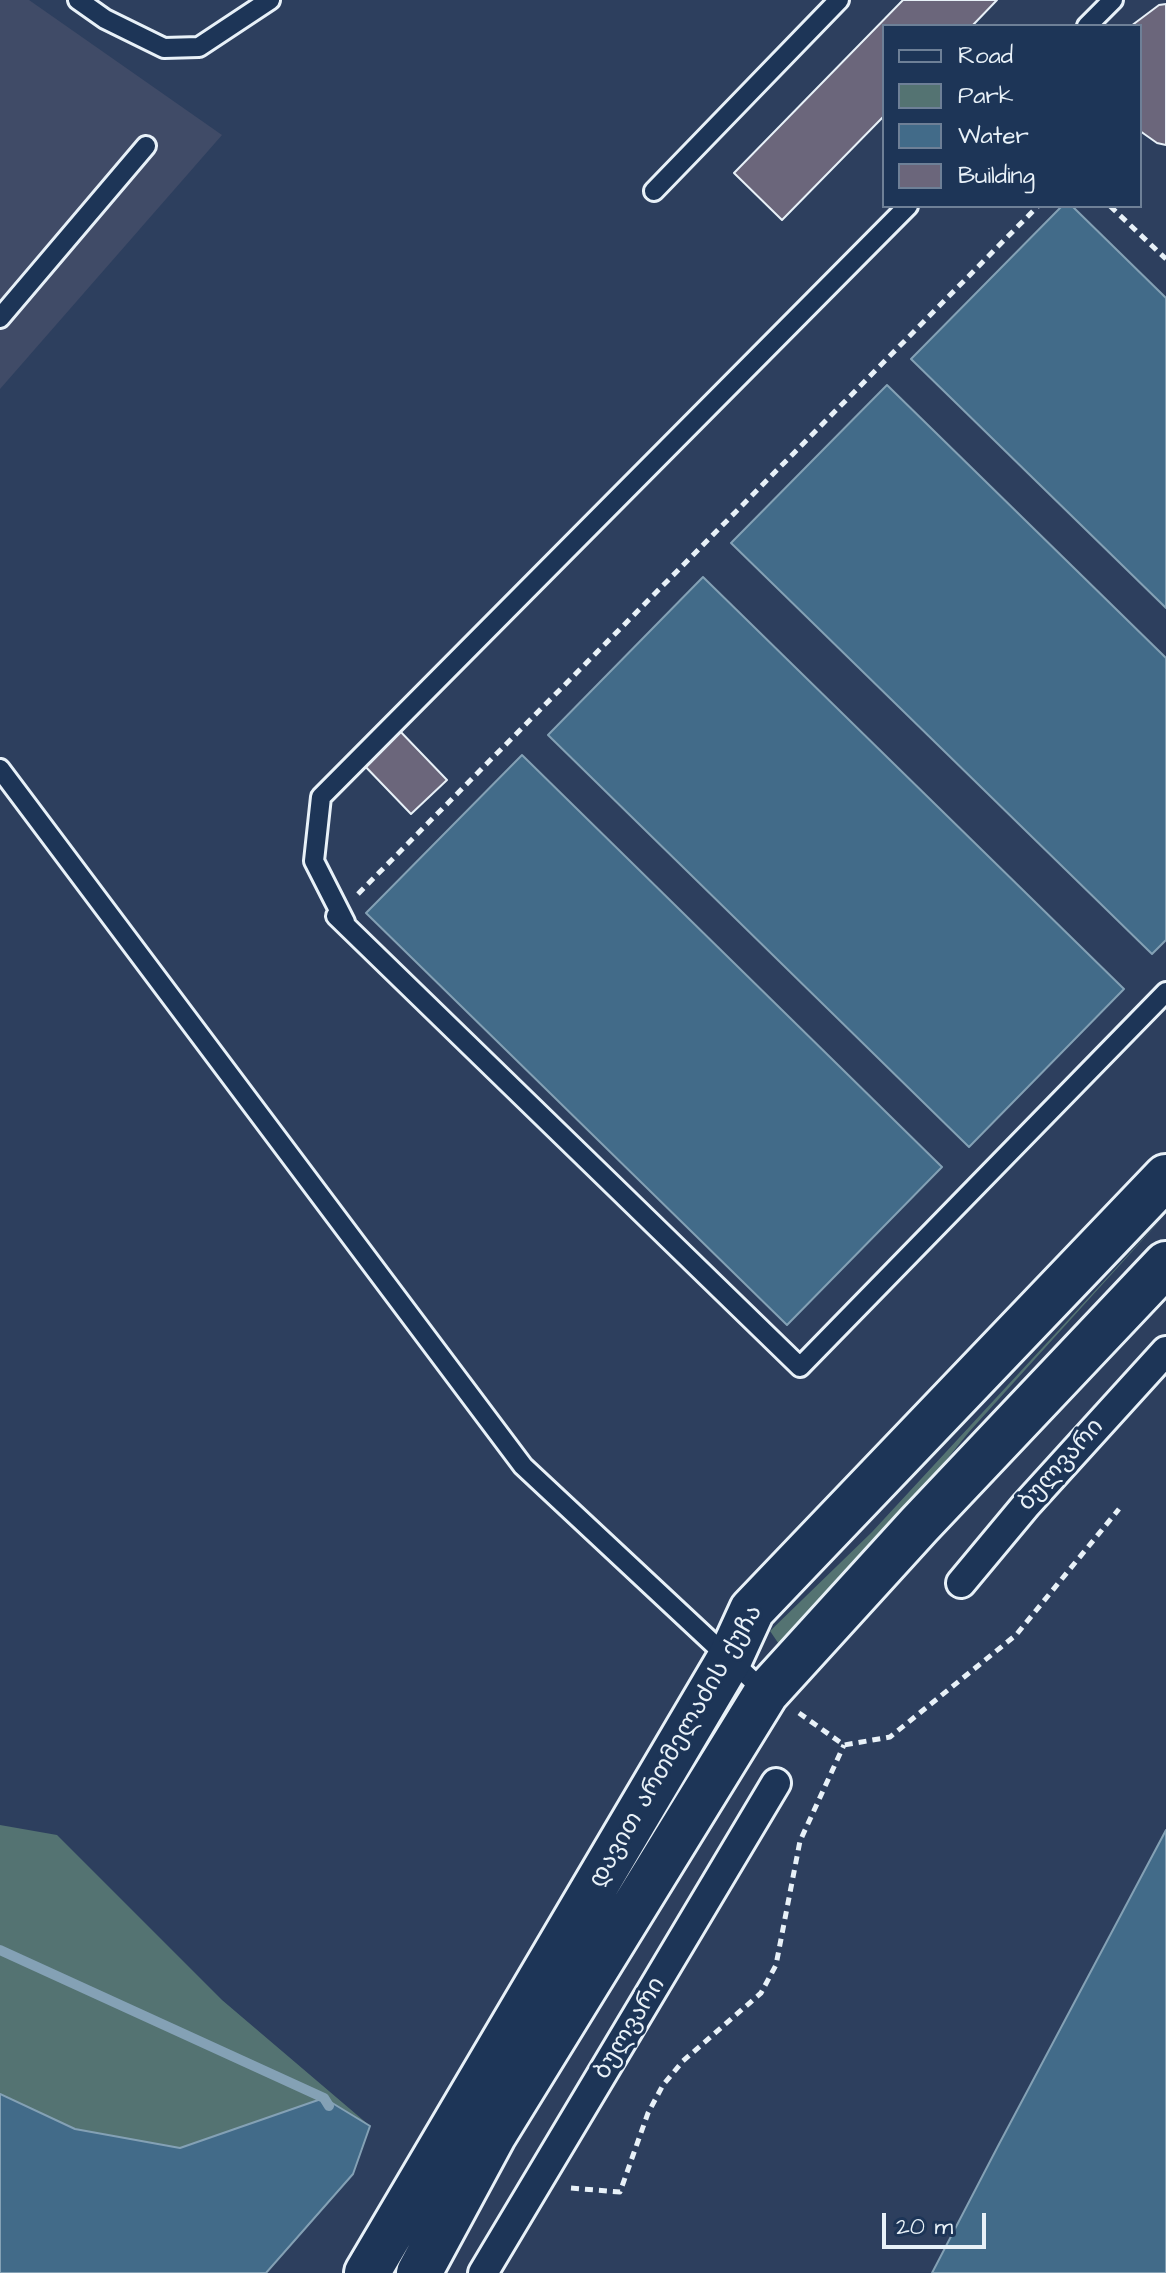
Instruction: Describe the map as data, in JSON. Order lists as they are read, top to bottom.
{
  "streets": {
    "street": ["ბულვარი", "დავით ართმელაძის ქუჩა"]
  },
  "legend": [
    "Road",
    "Park",
    "Water",
    "Building"
  ],
  "scale_bar": "20 m"
}
